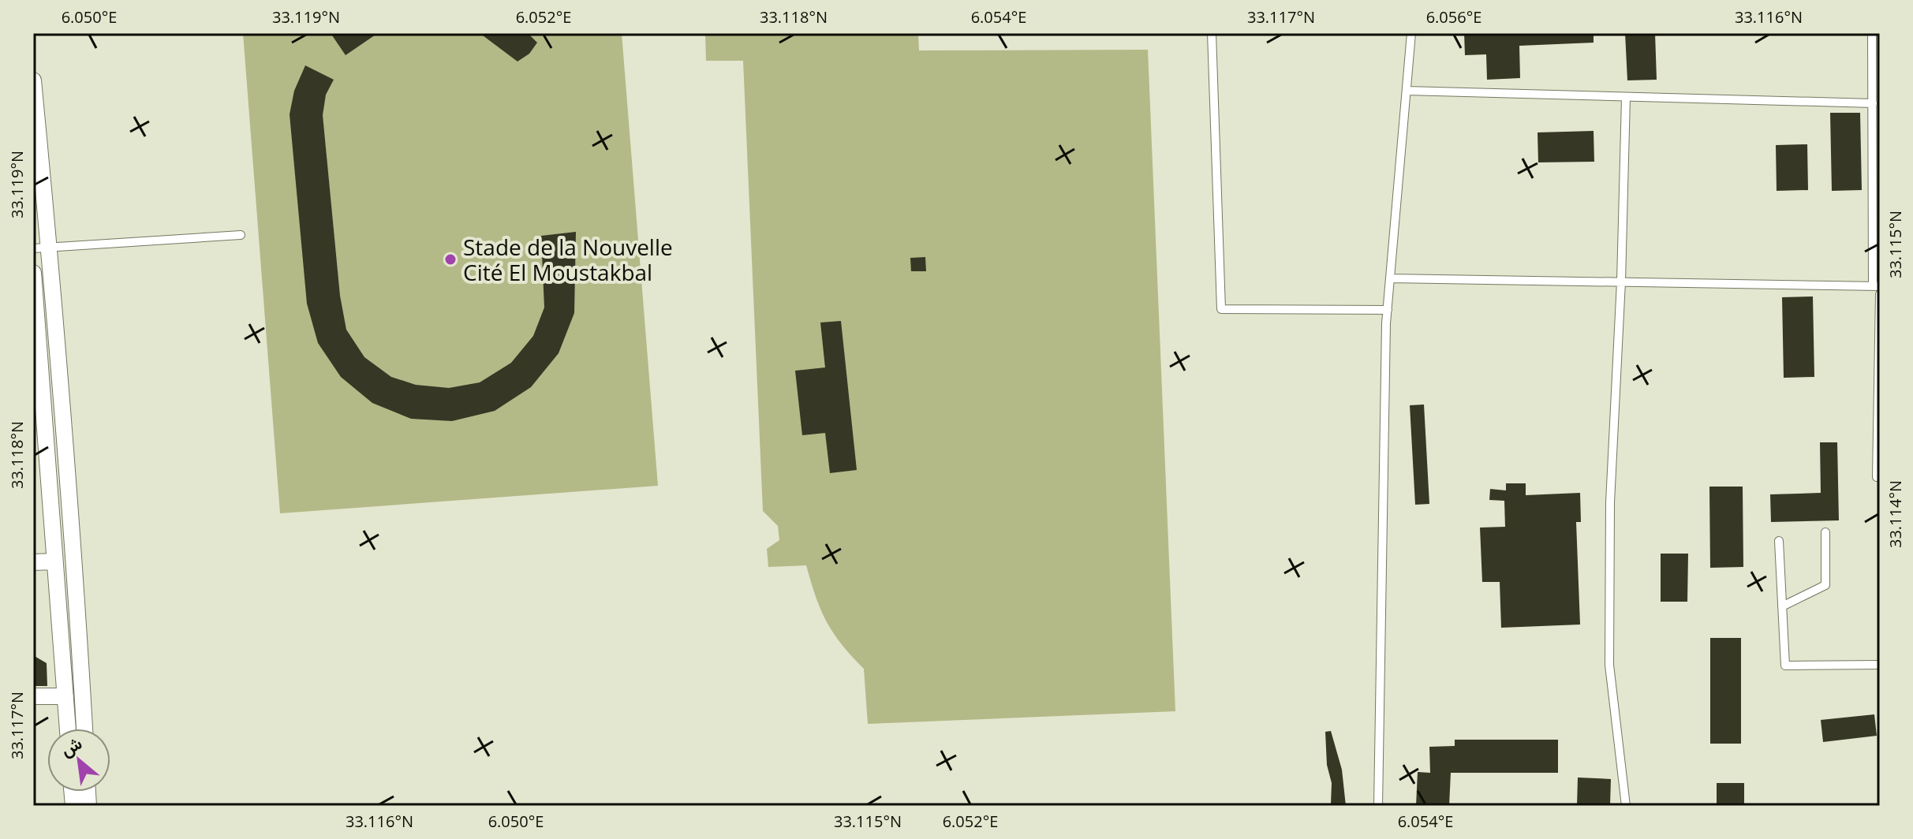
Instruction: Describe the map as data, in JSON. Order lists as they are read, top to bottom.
{
  "places": ["Stade de la Nouvelle Cité El Moustakbal"],
  "north": "top left",
  "coordinates": [
    "6.050°E",
    "33.119°N",
    "6.052°E",
    "33.118°N",
    "6.054°E",
    "33.117°N",
    "6.056°E",
    "33.116°N",
    "33.115°N",
    "33.114°N"
  ]
}
